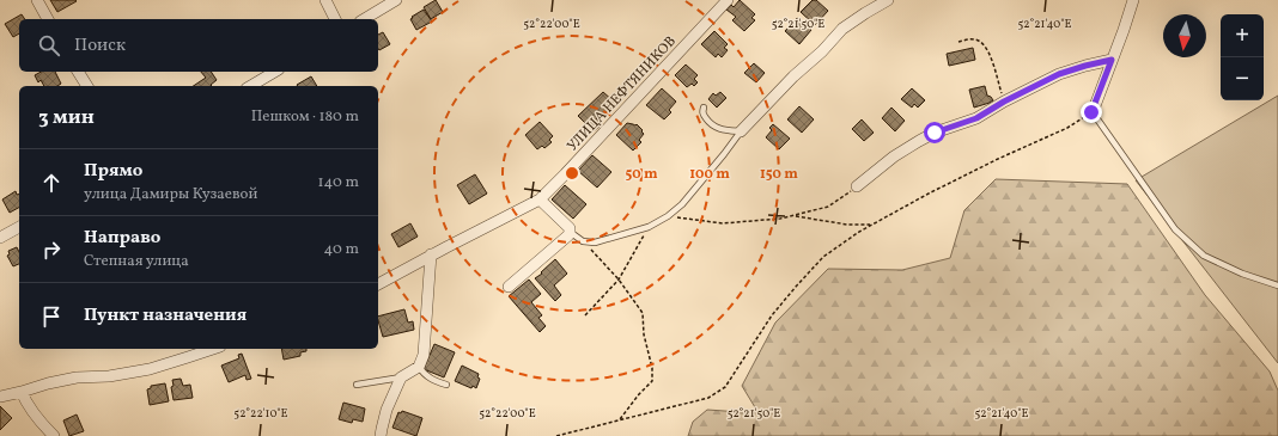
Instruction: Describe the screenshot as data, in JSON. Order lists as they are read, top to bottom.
{
  "streets": {
    "street": ["УЛИЦА НЕФТЯНИКОВ"]
  },
  "north": "bottom",
  "page": {
    "map_buttons": ["+", "−"],
    "search": "Поиск",
    "heading": ["3 мин", "Пешком · 180 m"],
    "list": [
      ["Прямо", "улица Дамиры Кузаевой", "140 m"],
      ["Направо", "Степная улица", "40 m"],
      "Пункт назначения"
    ]
  },
  "coordinates": [
    "52°22'00\"E",
    "52°21'50\"E",
    "52°21'40\"E",
    "52°22'10\"E"
  ],
  "rings": ["50 m", "100 m", "150 m"]
}
